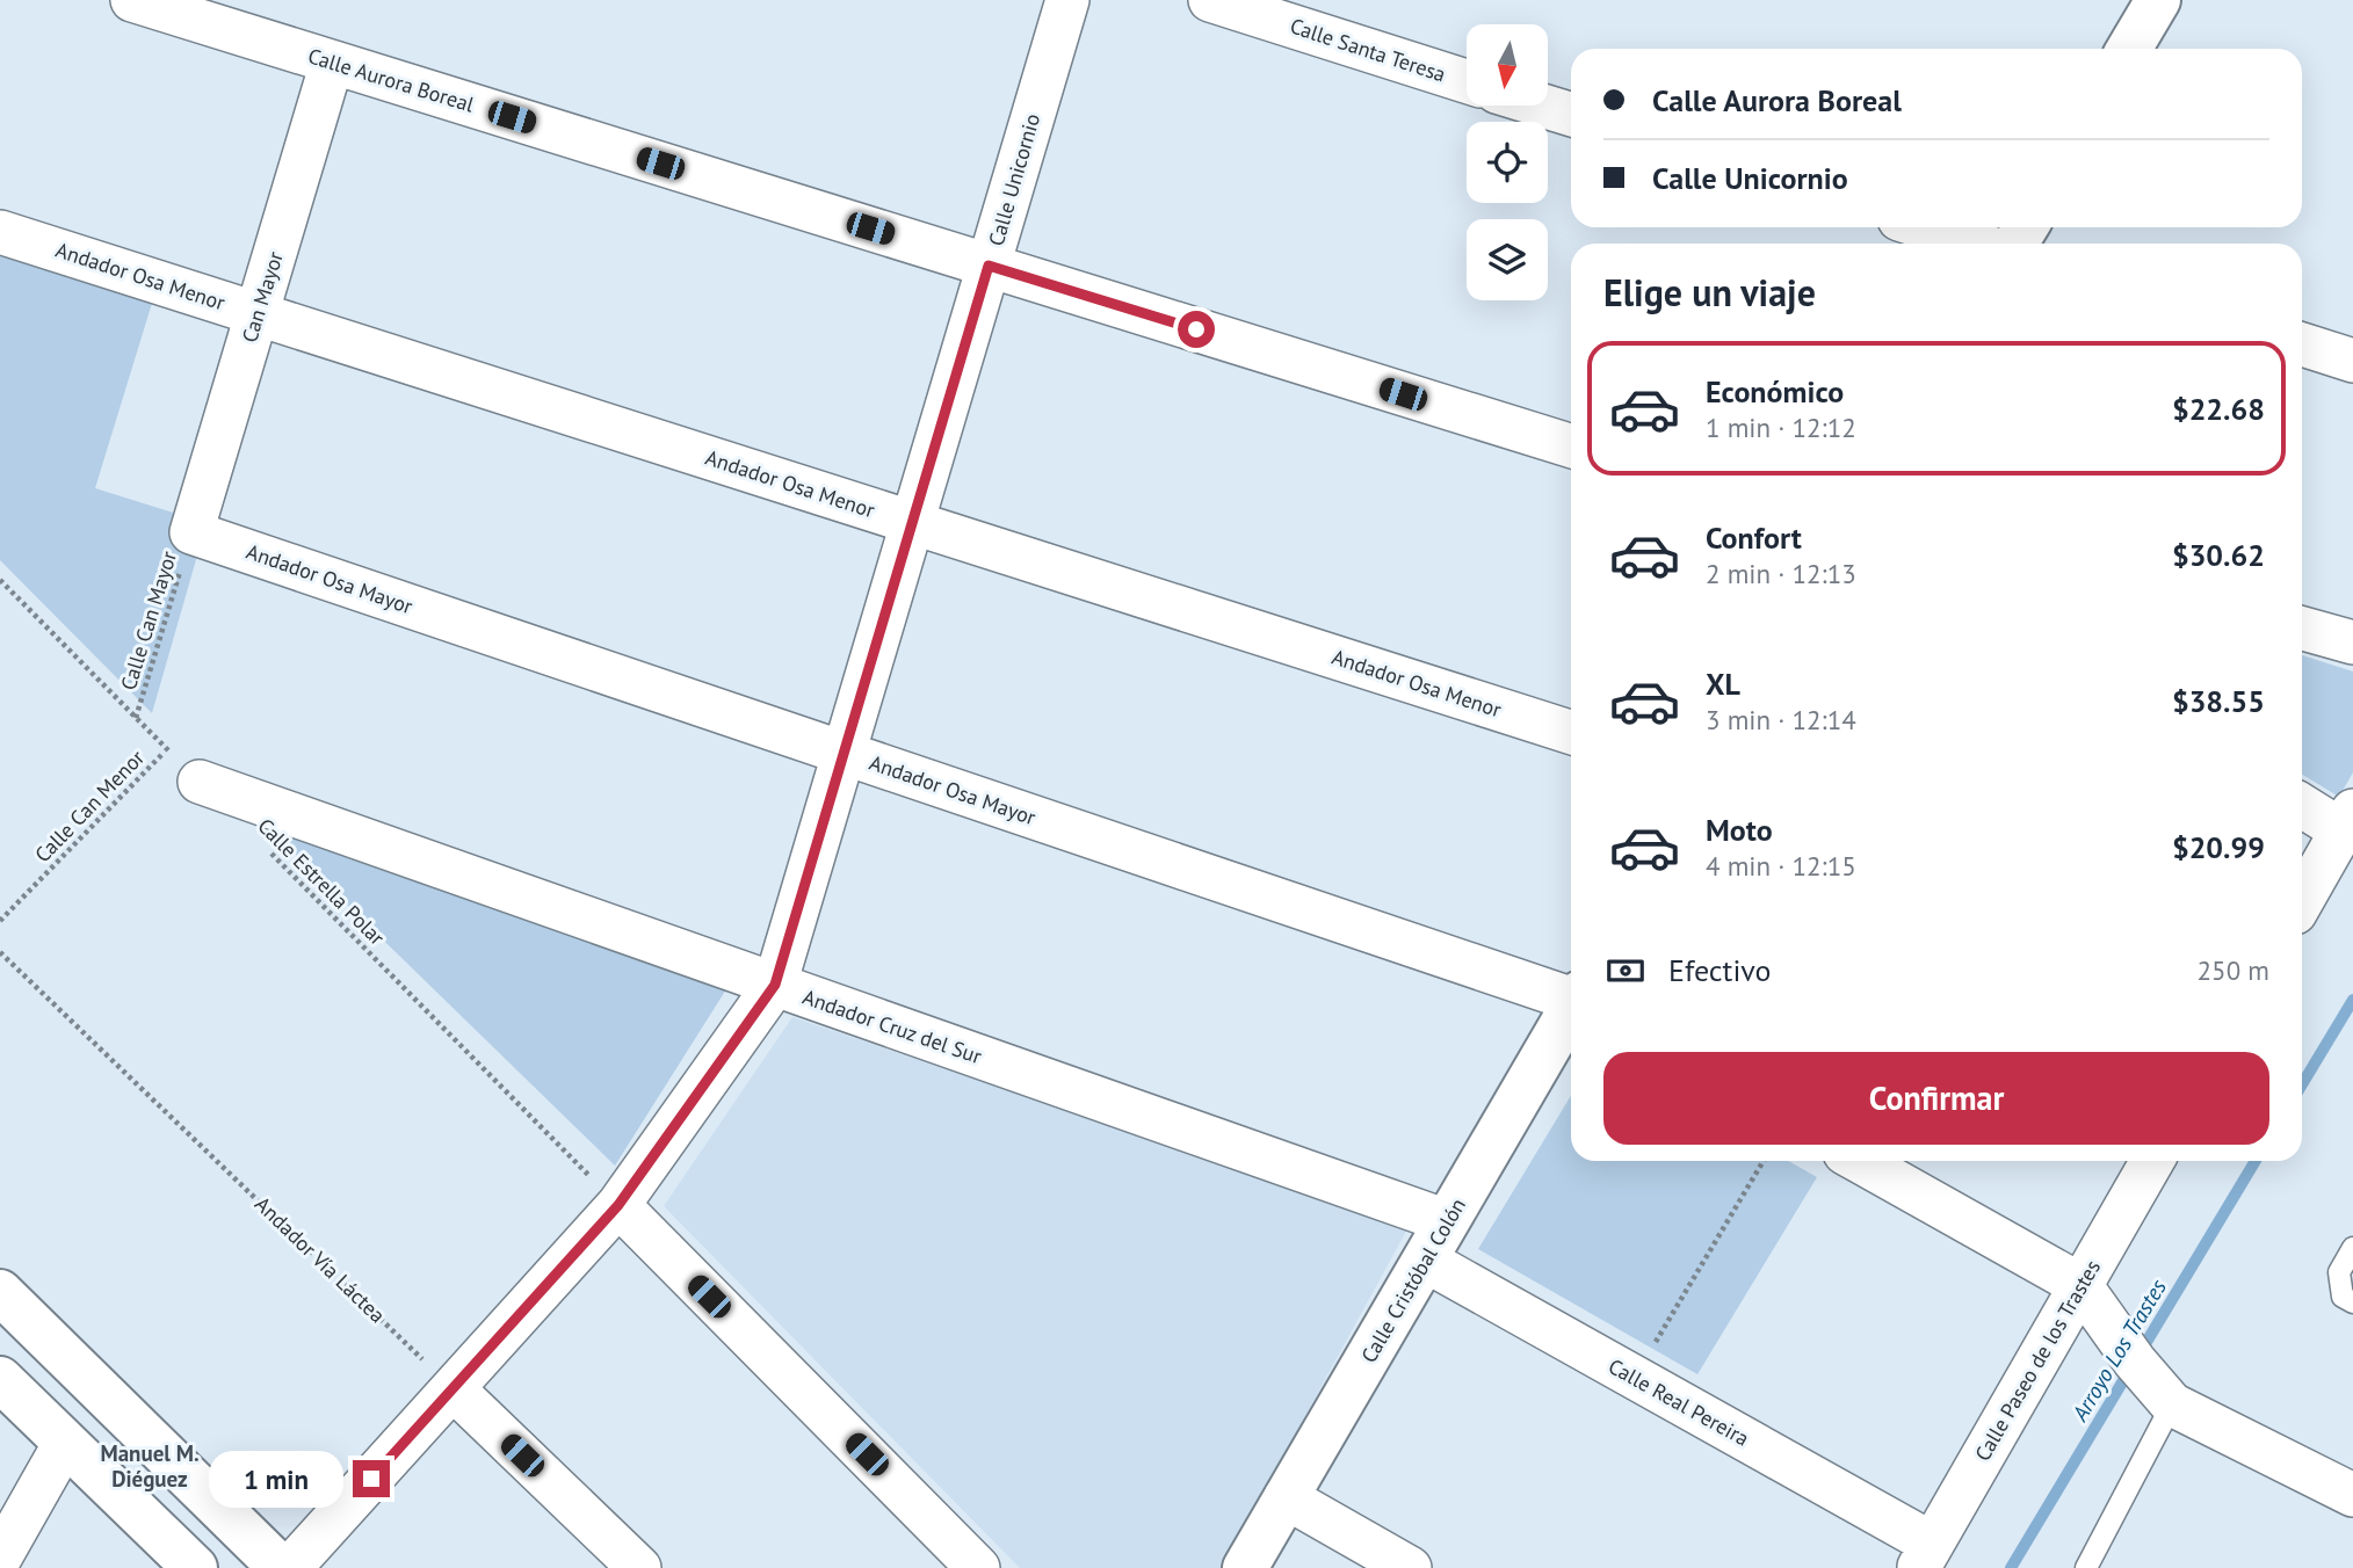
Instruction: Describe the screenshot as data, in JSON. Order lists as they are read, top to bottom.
{
  "streets": {
    "street": [
      "Calle Santa Teresa",
      "Calle Aurora Boreal",
      "Calle Unicornio",
      "Andador Osa Menor",
      "Can Mayor",
      "Andador Osa Mayor",
      "Andador Cruz del Sur",
      "Calle Cristóbal Colón",
      "Calle Paseo de los Trastes",
      "Calle Real Pereira"
    ],
    "path": [
      "Calle Can Mayor",
      "Calle Can Menor",
      "Calle Estrella Polar",
      "Andador Vía Láctea"
    ]
  },
  "crossings": [
    ["Calle Aurora Boreal", "Calle Unicornio"],
    ["Calle Aurora Boreal", "Can Mayor"],
    ["Calle Unicornio", "Andador Osa Menor"],
    ["Calle Unicornio", "Andador Osa Mayor"],
    ["Calle Unicornio", "Calle Estrella Polar"],
    ["Calle Unicornio", "Andador Cruz del Sur"],
    ["Calle Unicornio", "Andador Vía Láctea"],
    ["Andador Osa Menor", "Can Mayor"],
    ["Can Mayor", "Andador Osa Mayor"],
    ["Can Mayor", "Calle Can Mayor"],
    ["Andador Osa Mayor", "Calle Can Mayor"],
    ["Andador Cruz del Sur", "Calle Cristóbal Colón"],
    ["Calle Cristóbal Colón", "Calle Real Pereira"],
    ["Calle Paseo de los Trastes", "Calle Real Pereira"]
  ],
  "districts": ["Manuel M. Diéguez"],
  "water": ["Arroyo Los Trastes"],
  "north": "bottom",
  "page": {
    "banner": ["Calle Aurora Boreal", "Calle Unicornio"],
    "heading": "Elige un viaje",
    "list": [
      {
        "name": "Económico",
        "note": "1 min · 12:12",
        "value": "$22.68"
      },
      {
        "name": "Confort",
        "note": "2 min · 12:13",
        "value": "$30.62"
      },
      {
        "name": "XL",
        "note": "3 min · 12:14",
        "value": "$38.55"
      },
      {
        "name": "Moto",
        "note": "4 min · 12:15",
        "value": "$20.99"
      }
    ],
    "pay": ["Efectivo", "250 m"],
    "buttons": "Confirmar",
    "bubble": "1 min"
  }
}
